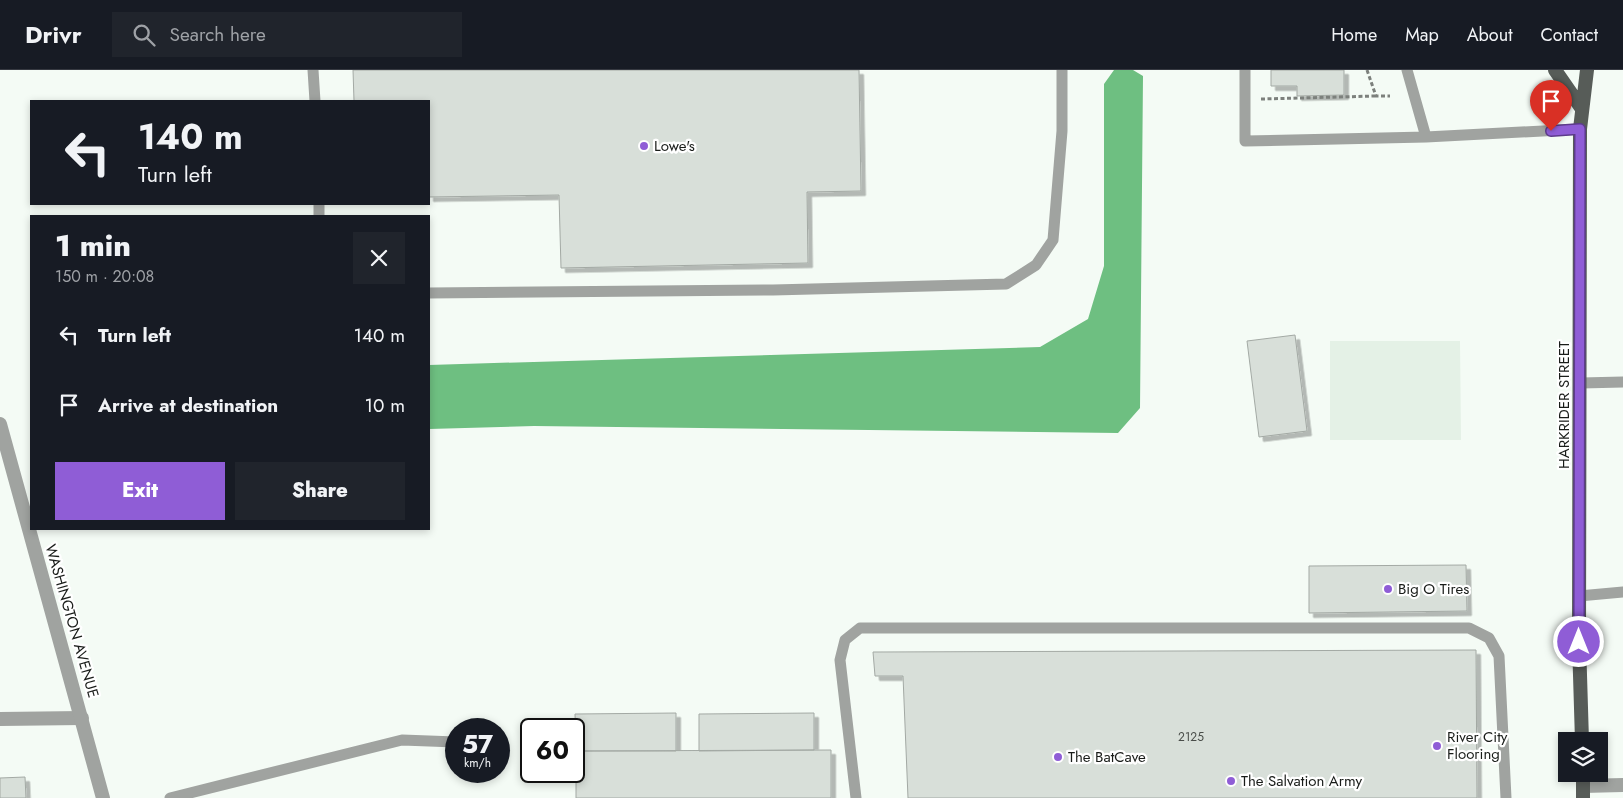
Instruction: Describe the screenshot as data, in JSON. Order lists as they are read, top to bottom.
{
  "streets": {
    "main road": ["HARKRIDER STREET"],
    "street": ["WASHINGTON AVENUE"]
  },
  "places": [
    "Lowe's",
    "Big O Tires",
    "River City Flooring",
    "The BatCave",
    "The Salvation Army"
  ],
  "house_numbers": ["2125"],
  "page": {
    "header": "Drivr",
    "search": "Search here",
    "nav": [
      "Home",
      "Map",
      "About",
      "Contact"
    ],
    "turn": ["140 m", "Turn left"],
    "heading": ["1 min", "150 m · 20:08"],
    "list": [
      {
        "name": "Turn left",
        "value": "140 m"
      },
      {
        "name": "Arrive at destination",
        "value": "10 m"
      }
    ],
    "buttons": ["Exit", "Share"],
    "speed": "57 km/h",
    "limit": "60"
  }
}
